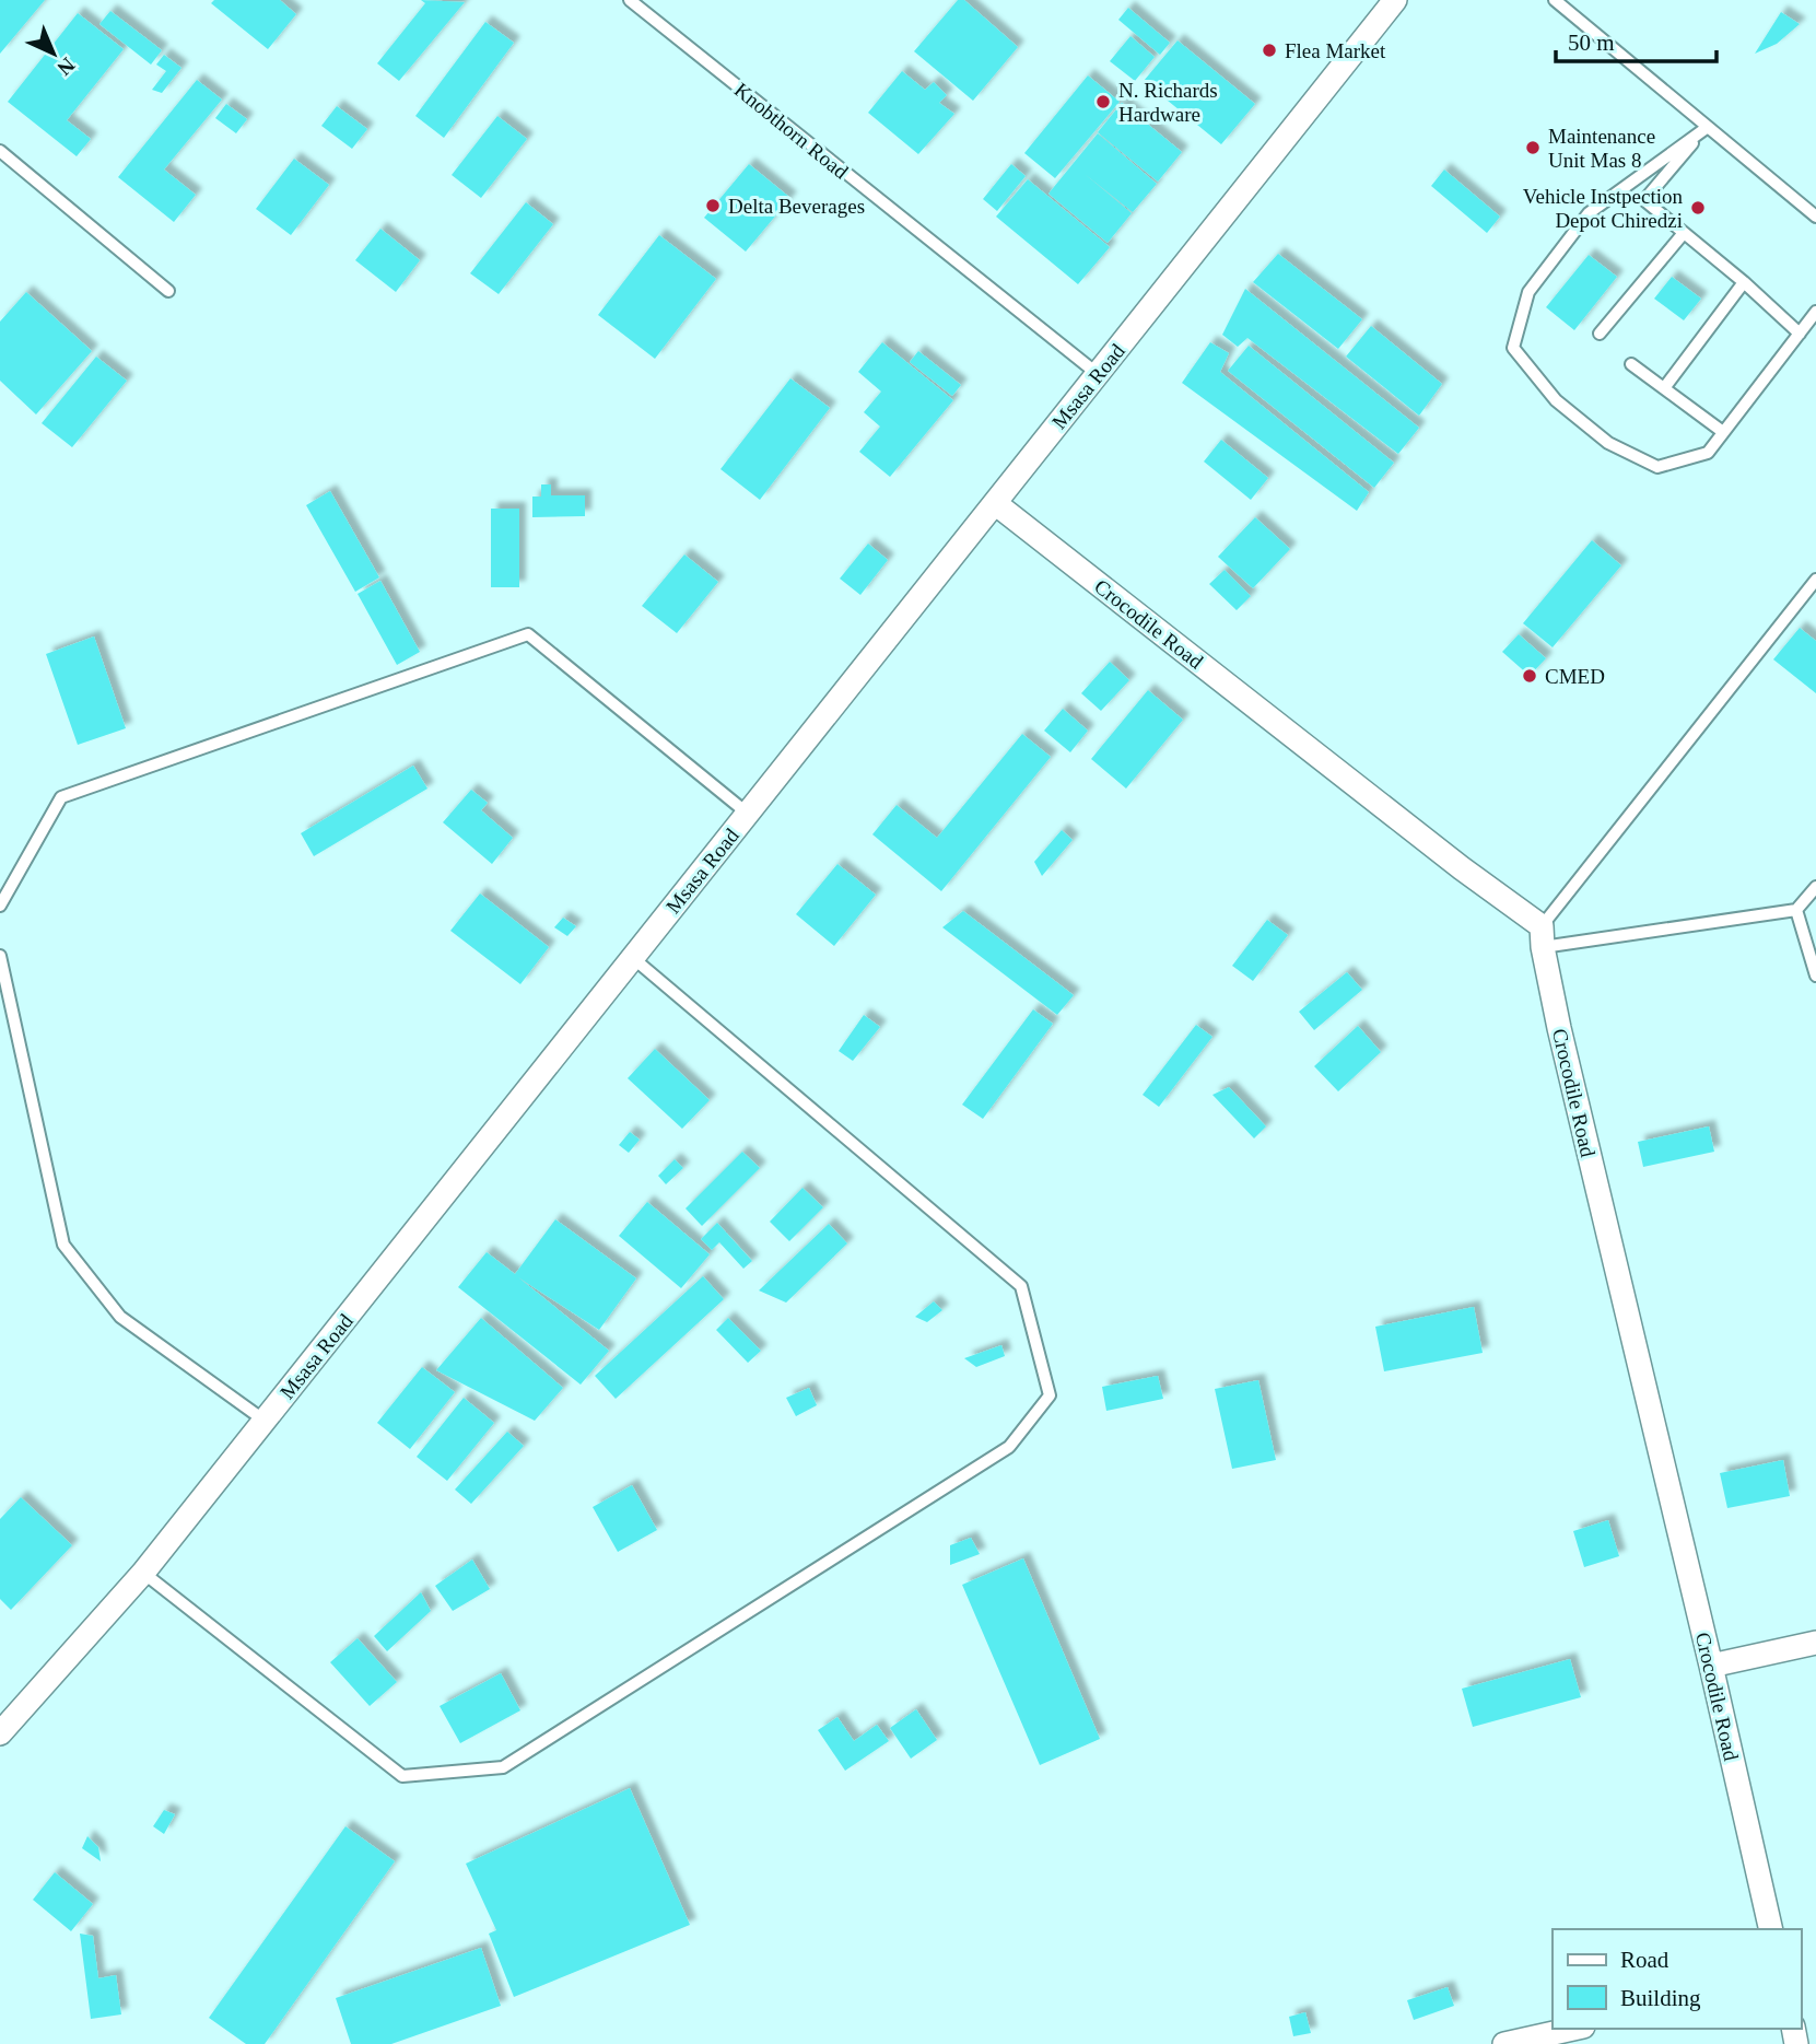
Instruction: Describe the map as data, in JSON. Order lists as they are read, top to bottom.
{
  "streets": {
    "street": ["Msasa Road", "Crocodile Road"],
    "lane": ["Knobthorn Road"]
  },
  "crossings": [
    ["Knobthorn Road", "Msasa Road"],
    ["Msasa Road", "Crocodile Road"]
  ],
  "places": [
    "Flea Market",
    "N. Richards Hardware",
    "Maintenance Unit Mas 8",
    "Delta Beverages",
    "Vehicle Instpection Depot Chiredzi",
    "CMED"
  ],
  "legend": ["Road", "Building"],
  "scale_bar": "50 m",
  "north": "bottom right"
}
